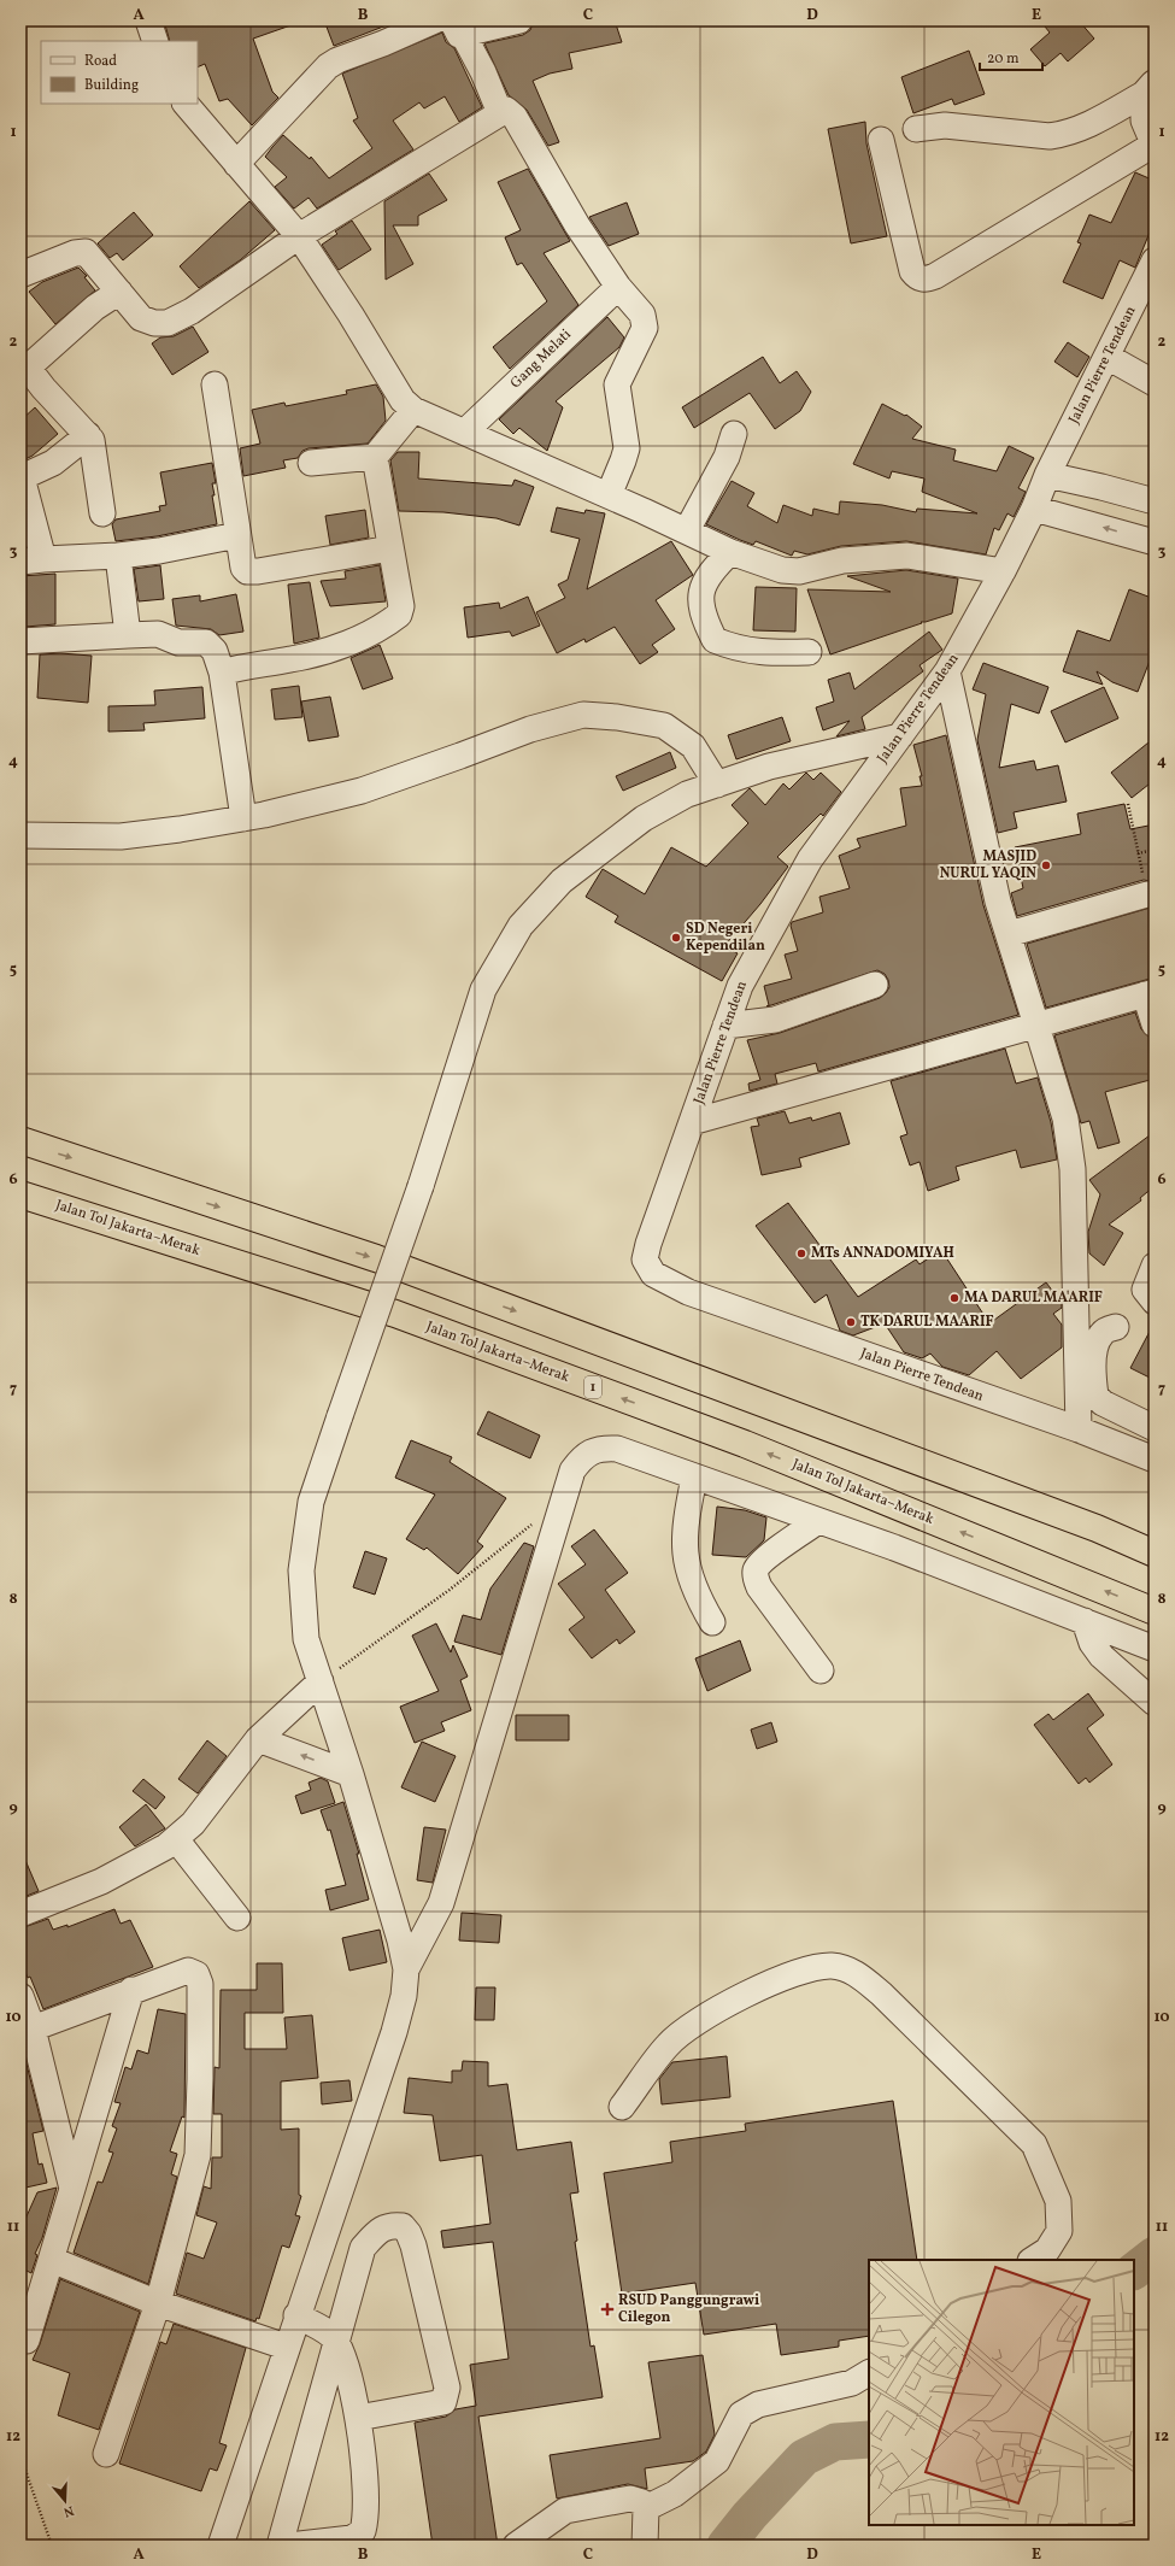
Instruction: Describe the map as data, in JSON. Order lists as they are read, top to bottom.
{
  "streets": {
    "highway": ["Jalan Tol Jakarta–Merak", "1"],
    "street": ["Gang Melati", "Jalan Pierre Tendean"]
  },
  "places": {
    "other": [
      "MASJID NURUL YAQIN",
      "SD Negeri Kependilan",
      "MTs ANNADOMIYAH",
      "MA DARUL MA'ARIF",
      "TK DARUL MAARIF"
    ],
    "health": ["RSUD Panggungrawi Cilegon"]
  },
  "legend": ["Road", "Building"],
  "scale_bar": "20 m",
  "north": "bottom",
  "grid": {
    "columns": [
      "A",
      "B",
      "C",
      "D",
      "E"
    ],
    "rows": [
      "1",
      "2",
      "3",
      "4",
      "5",
      "6",
      "7",
      "8",
      "9",
      "10",
      "11",
      "12"
    ]
  }
}
